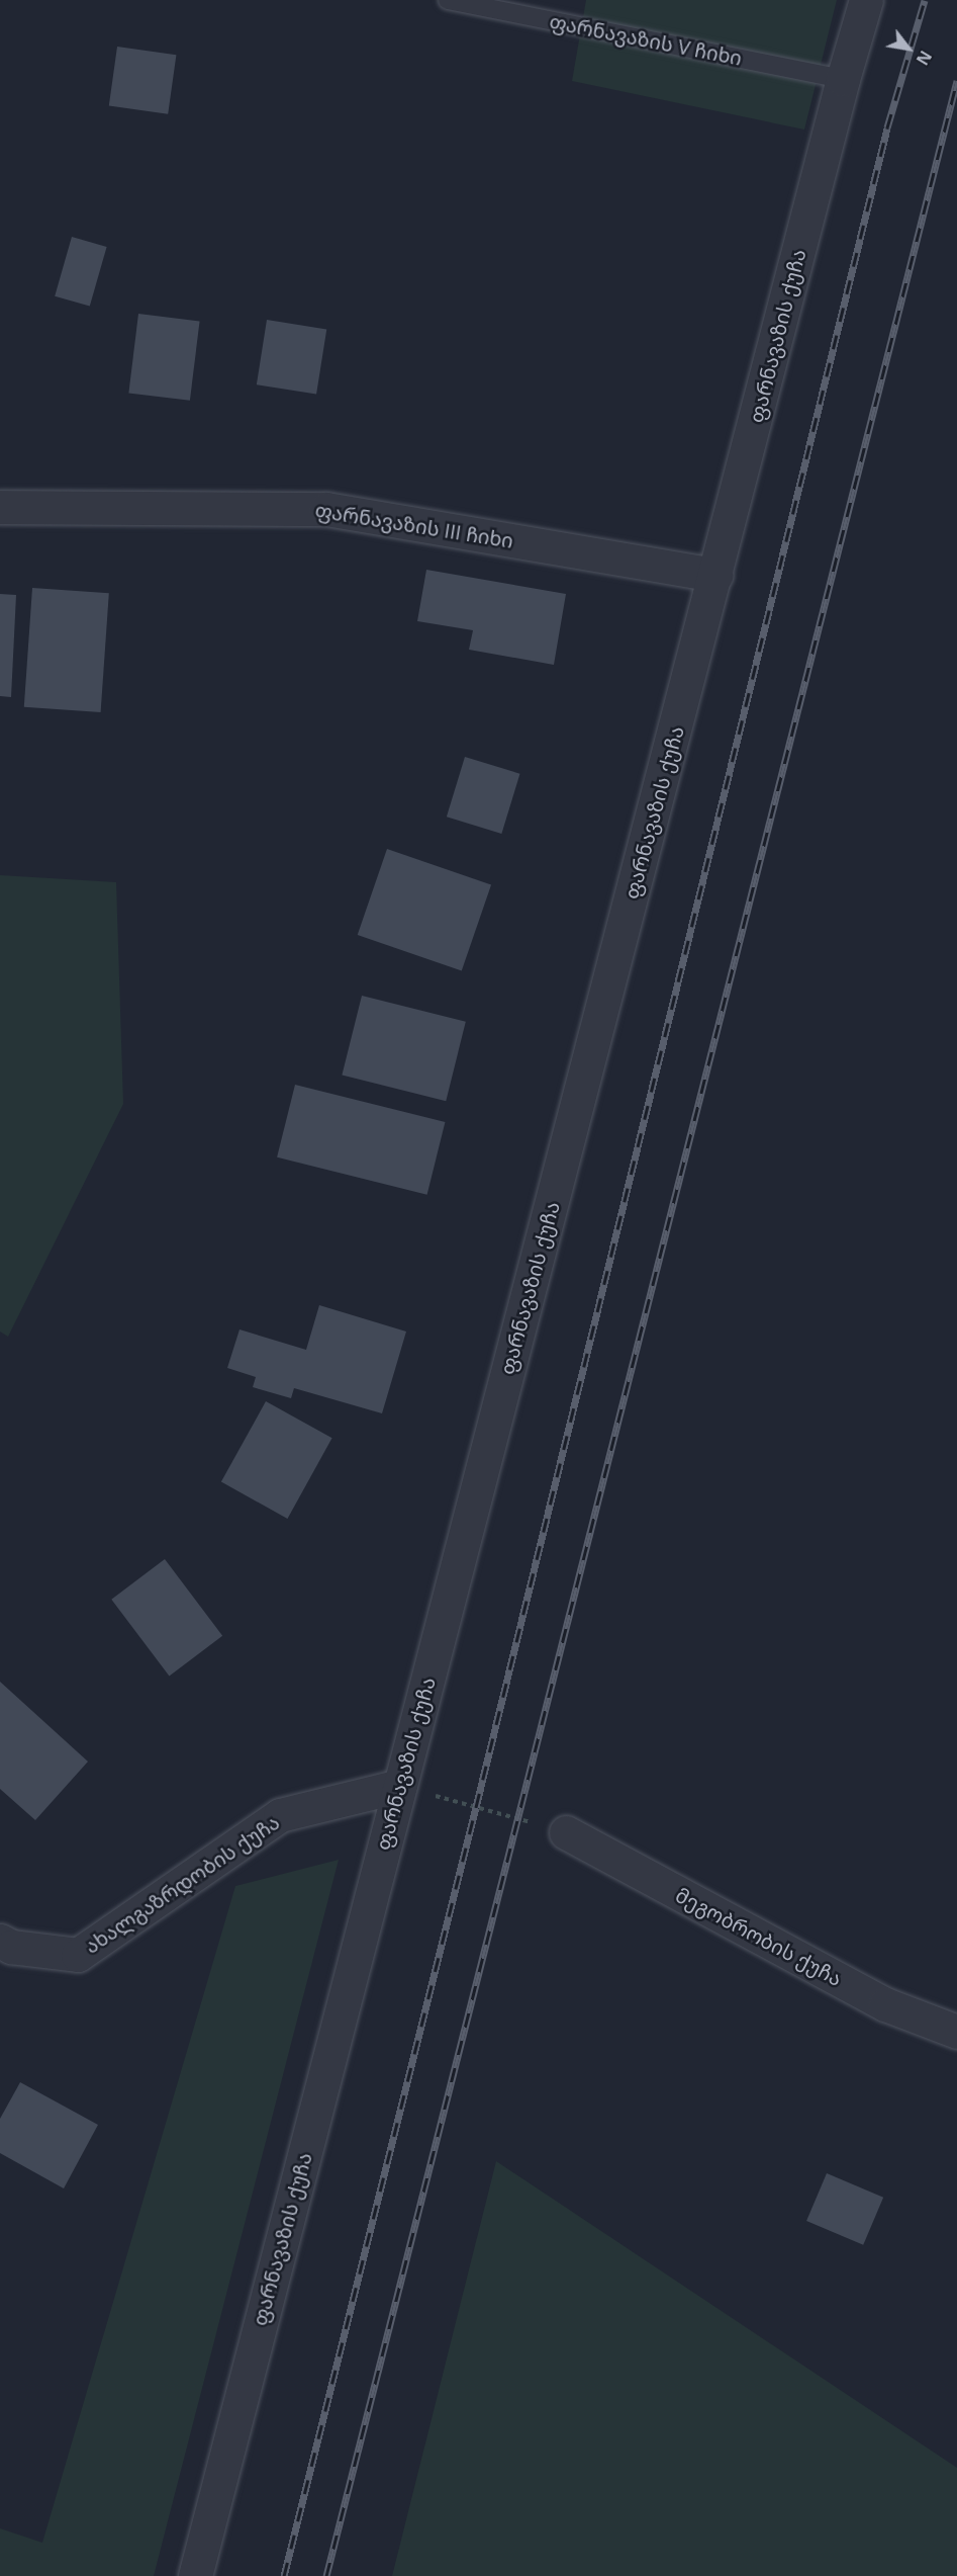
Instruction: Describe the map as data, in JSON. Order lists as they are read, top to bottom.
{
  "streets": {
    "street": [
      "ფარნავაზის ქუჩა",
      "ფარნავაზის III ჩიხი",
      "ახალგაზრდობის ქუჩა",
      "მეგობრობის ქუჩა"
    ],
    "lane": ["ფარნავაზის V ჩიხი"]
  },
  "crossings": [
    ["ფარნავაზის V ჩიხი", "ფარნავაზის ქუჩა"],
    ["ფარნავაზის ქუჩა", "ფარნავაზის III ჩიხი"],
    ["ფარნავაზის ქუჩა", "ახალგაზრდობის ქუჩა"]
  ],
  "north": "bottom right"
}
